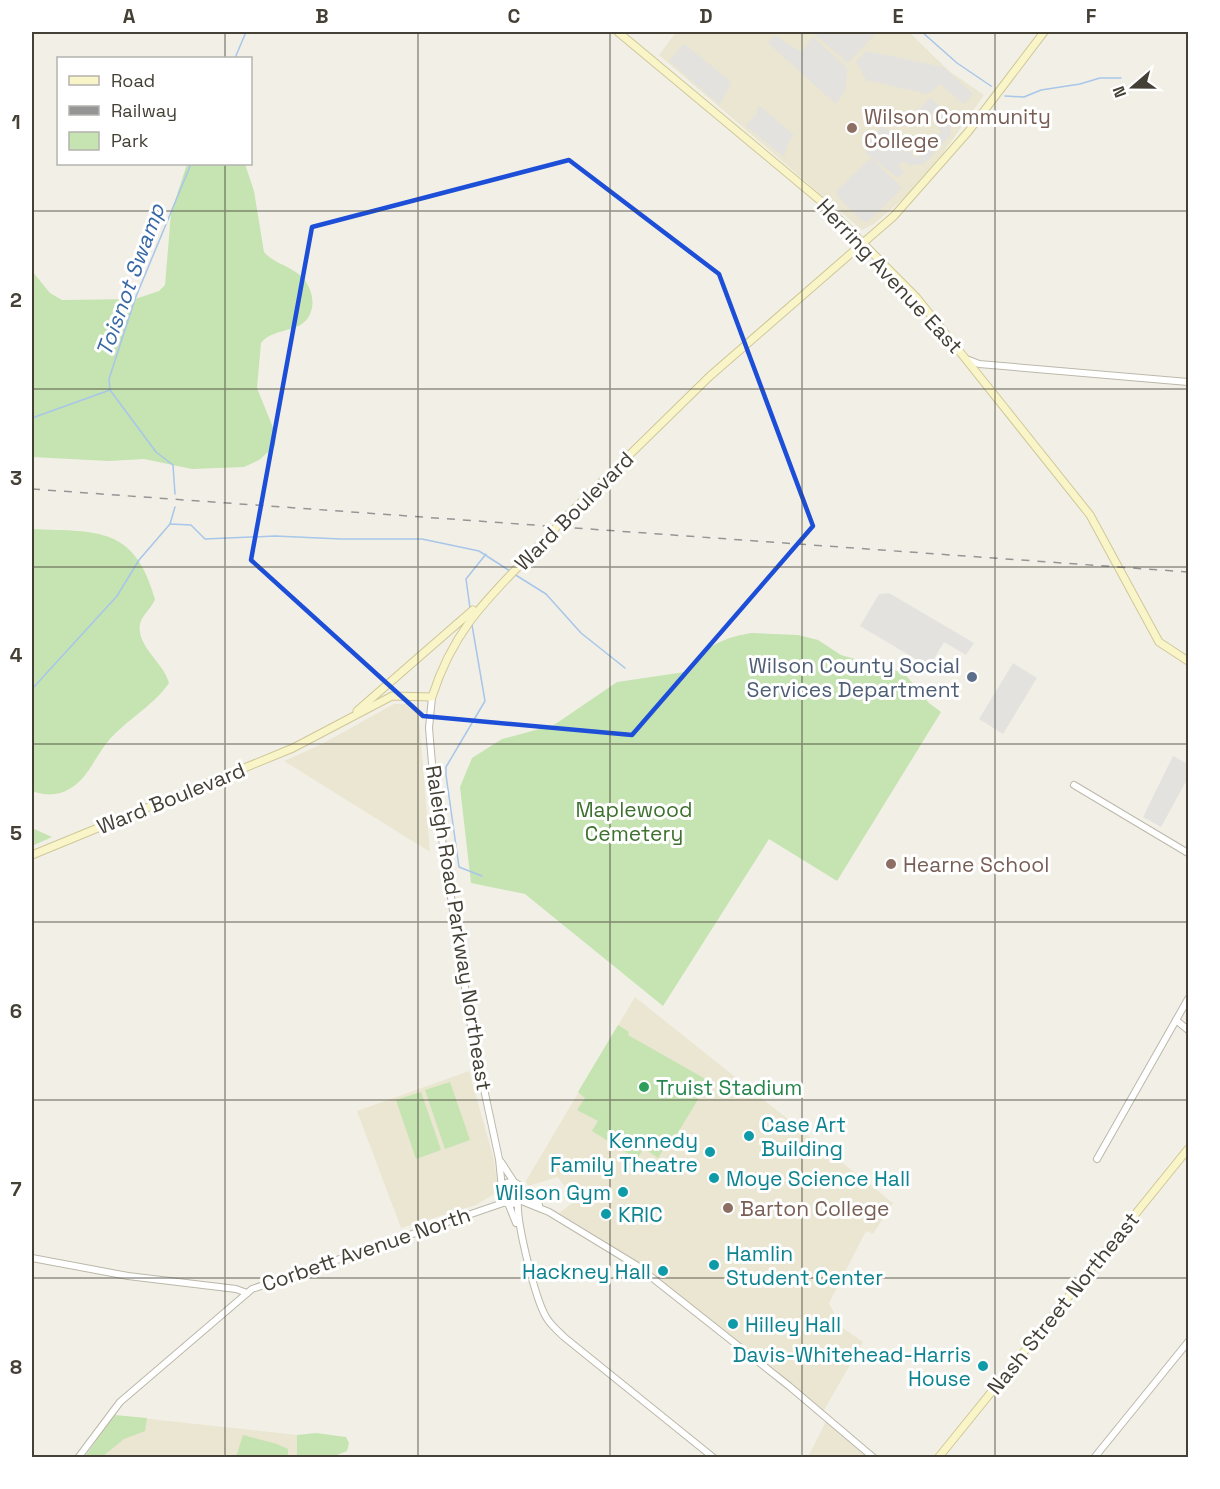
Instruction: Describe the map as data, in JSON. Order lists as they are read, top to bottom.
{
  "streets": {
    "main road": ["Herring Avenue East", "Ward Boulevard", "Nash Street Northeast"],
    "street": ["Raleigh Road Parkway Northeast", "Corbett Avenue North"]
  },
  "crossings": [
    ["Herring Avenue East", "Ward Boulevard"],
    ["Ward Boulevard", "Raleigh Road Parkway Northeast"],
    ["Raleigh Road Parkway Northeast", "Corbett Avenue North"]
  ],
  "water": ["Toisnot Swamp"],
  "parks": ["Maplewood Cemetery"],
  "places": [
    "Wilson Community College",
    "Wilson County Social Services Department",
    "Hearne School",
    "Truist Stadium",
    "Case Art Building",
    "Kennedy Family Theatre",
    "Moye Science Hall",
    "Wilson Gym",
    "Barton College",
    "KRIC",
    "Hamlin Student Center",
    "Hackney Hall",
    "Hilley Hall",
    "Davis-Whitehead-Harris House"
  ],
  "legend": ["Road", "Railway", "Park"],
  "north": "left",
  "grid": {
    "columns": [
      "A",
      "B",
      "C",
      "D",
      "E",
      "F"
    ],
    "rows": [
      "1",
      "2",
      "3",
      "4",
      "5",
      "6",
      "7",
      "8"
    ]
  }
}
